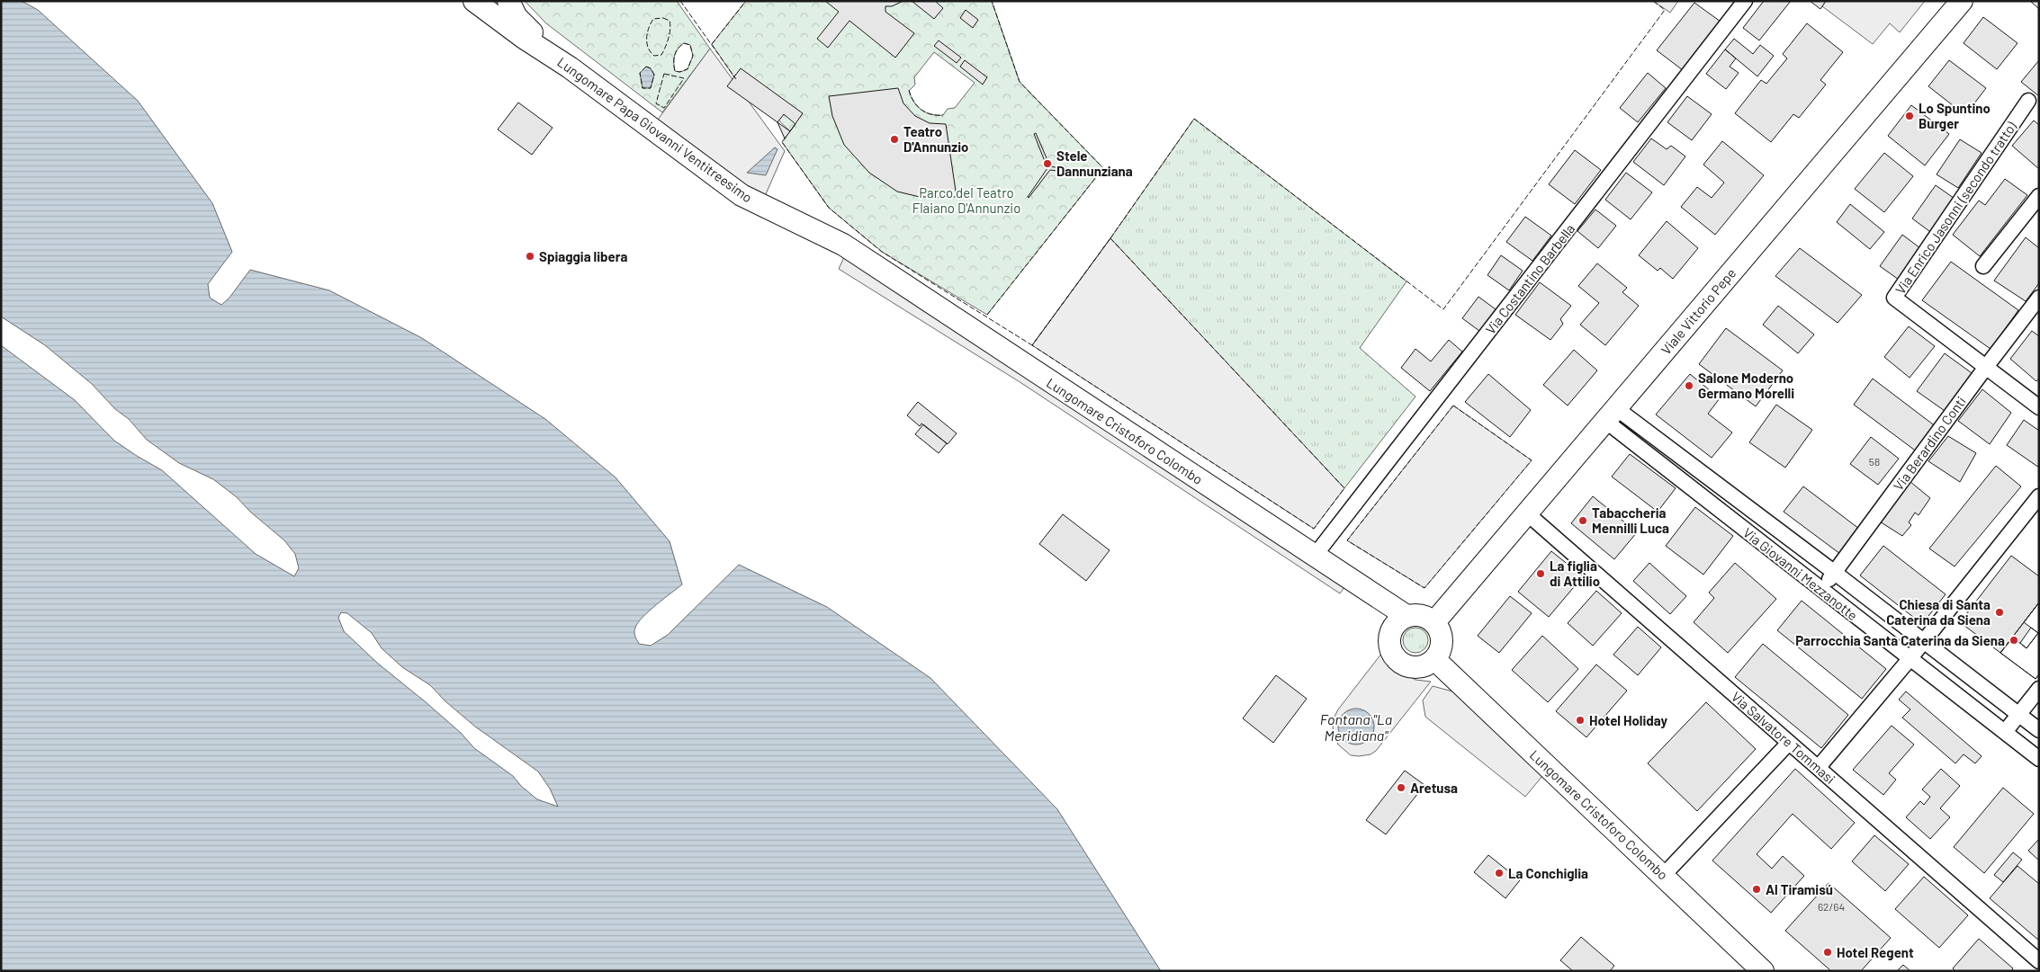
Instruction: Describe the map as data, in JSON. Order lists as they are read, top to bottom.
{
  "streets": {
    "street": [
      "Lungomare Papa Giovanni Ventitreesimo",
      "Via Enrico Jasonni (secondo tratto)",
      "Via Costantino Barbella",
      "Viale Vittorio Pepe",
      "Lungomare Cristoforo Colombo",
      "Via Berardino Conti",
      "Via Giovanni Mezzanotte",
      "Via Salvatore Tommasi"
    ]
  },
  "crossings": [
    ["Lungomare Papa Giovanni Ventitreesimo", "Lungomare Cristoforo Colombo"],
    ["Via Enrico Jasonni (secondo tratto)", "Via Berardino Conti"],
    ["Via Costantino Barbella", "Lungomare Cristoforo Colombo"],
    ["Viale Vittorio Pepe", "Lungomare Cristoforo Colombo"],
    ["Viale Vittorio Pepe", "Via Giovanni Mezzanotte"],
    ["Viale Vittorio Pepe", "Via Salvatore Tommasi"],
    ["Via Berardino Conti", "Via Giovanni Mezzanotte"]
  ],
  "water": ["Fontana \"La Meridiana\""],
  "parks": ["Parco del Teatro Flaiano D'Annunzio"],
  "places": [
    "Lo Spuntino Burger",
    "Teatro D'Annunzio",
    "Stele Dannunziana",
    "Spiaggia libera",
    "Salone Moderno Germano Morelli",
    "Tabaccheria Mennilli Luca",
    "La figlia di Attilio",
    "Chiesa di Santa Caterina da Siena",
    "Parrocchia Santa Caterina da Siena",
    "Hotel Holiday",
    "Aretusa",
    "La Conchiglia",
    "Al Tiramisú",
    "Hotel Regent"
  ],
  "house_numbers": ["58", "62/64"]
}
